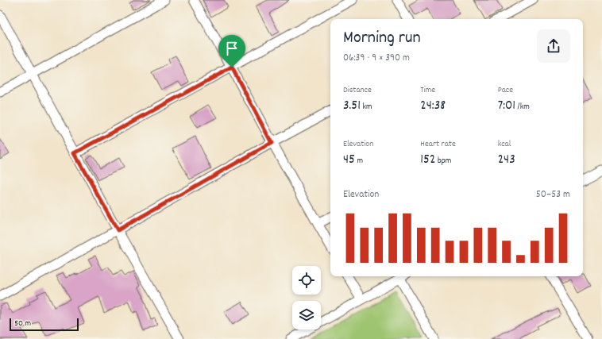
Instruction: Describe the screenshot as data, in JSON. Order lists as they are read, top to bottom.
{
  "scale_bar": "50 m",
  "page": {
    "heading": ["Morning run", "06:39 · 9 × 390 m"],
    "stats": [
      ["Distance", "3.51 km"],
      ["Time", "24:38"],
      ["Pace", "7:01 /km"],
      ["Elevation", "45 m"],
      ["Heart rate", "152 bpm"],
      ["kcal", "243"]
    ],
    "chart": ["Elevation", "50–53 m"],
    "scale": "50 m"
  }
}
